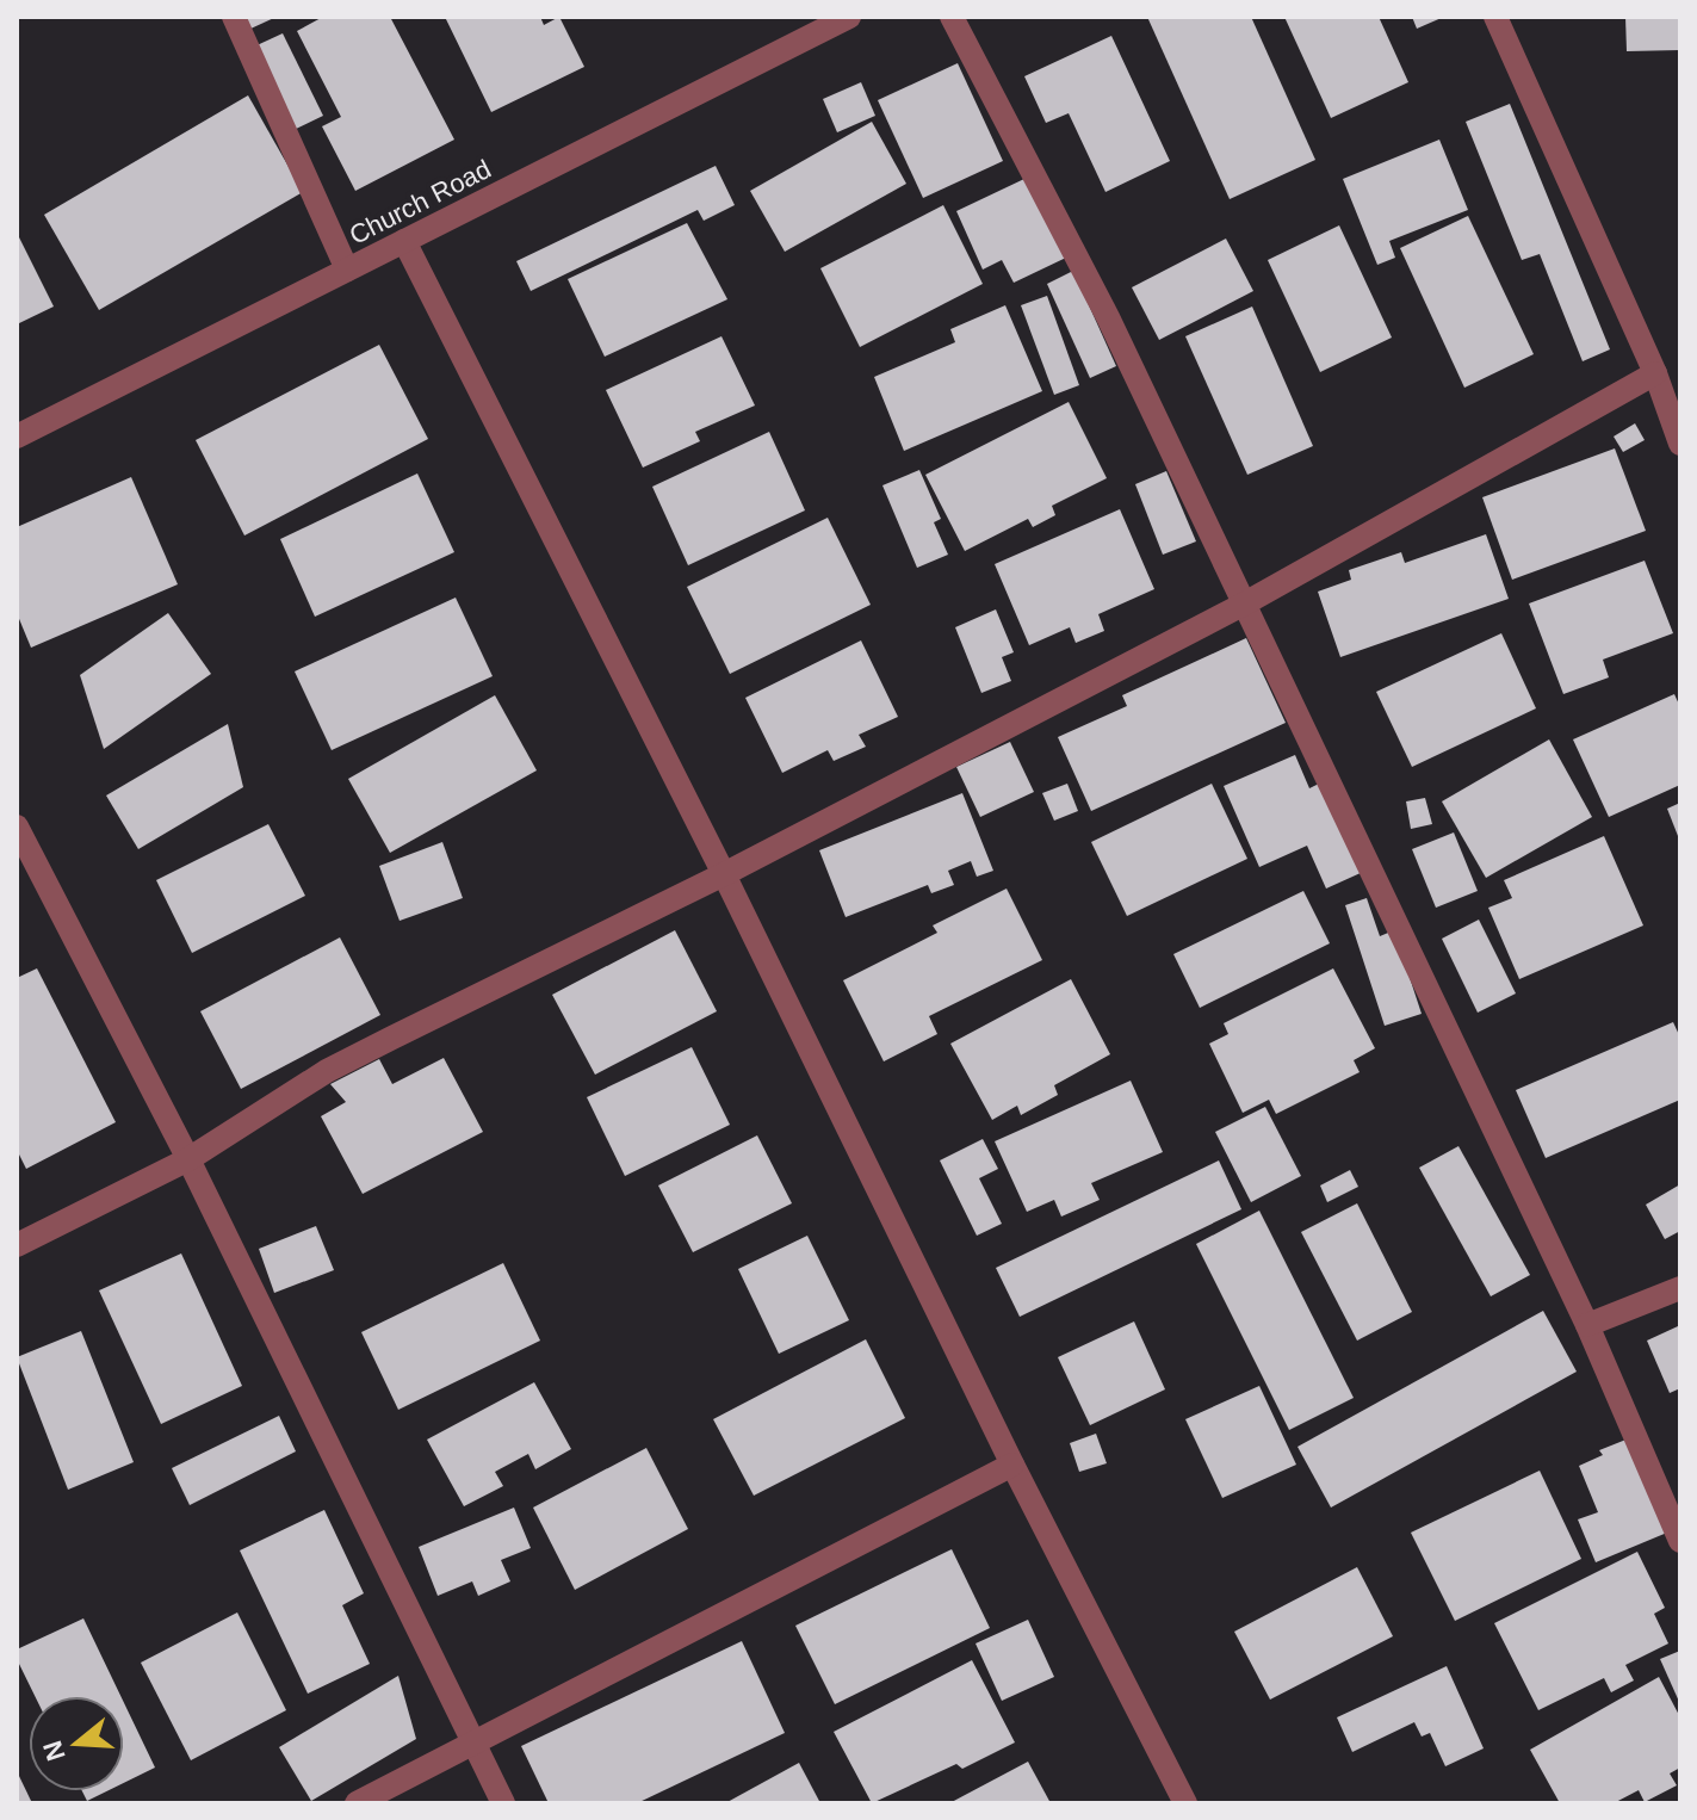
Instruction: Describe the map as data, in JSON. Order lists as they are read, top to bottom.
{
  "streets": {
    "street": ["Church Road"]
  },
  "north": "left"
}
